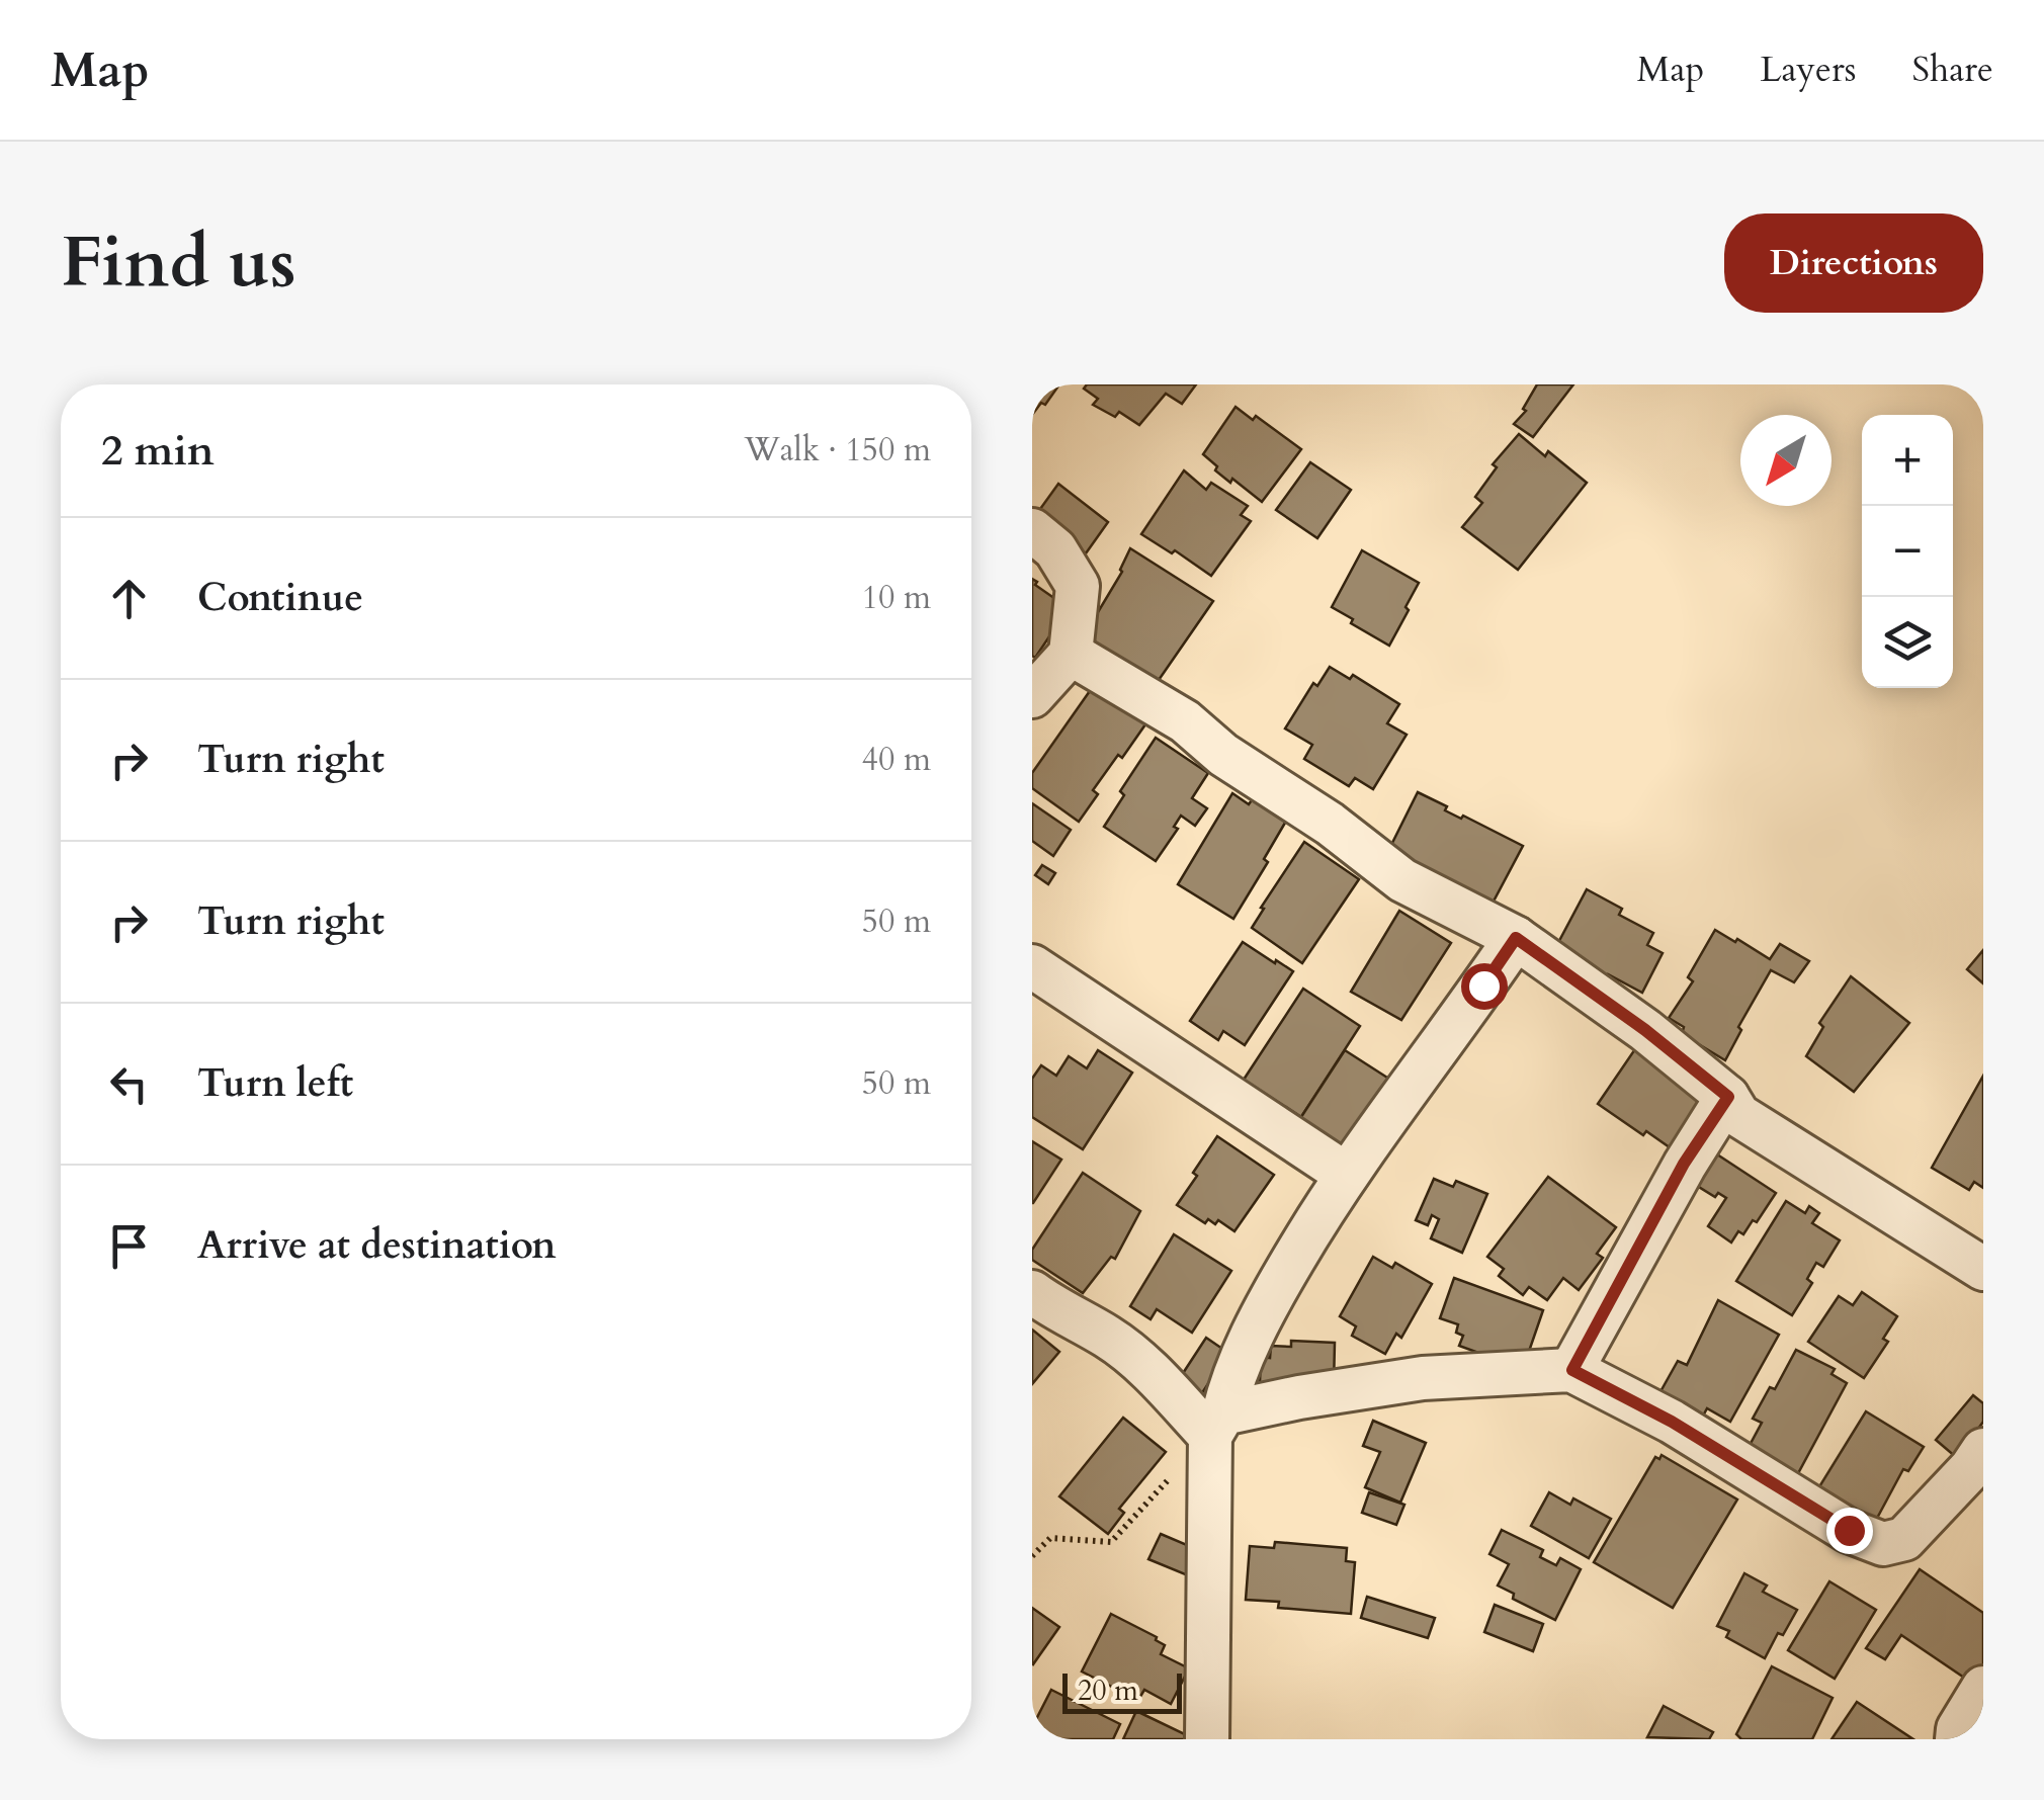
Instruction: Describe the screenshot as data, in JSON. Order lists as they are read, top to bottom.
{
  "scale_bar": "20 m",
  "north": "bottom left",
  "page": {
    "header": "Map",
    "nav": ["Map", "Layers", "Share"],
    "buttons": "Directions",
    "title": "Find us",
    "heading": ["2 min", "Walk · 150 m"],
    "map_buttons": ["+", "−"],
    "list": [
      ["Continue", "10 m"],
      ["Turn right", "40 m"],
      ["Turn right", "50 m"],
      ["Turn left", "50 m"],
      "Arrive at destination"
    ],
    "scale": "20 m"
  }
}
